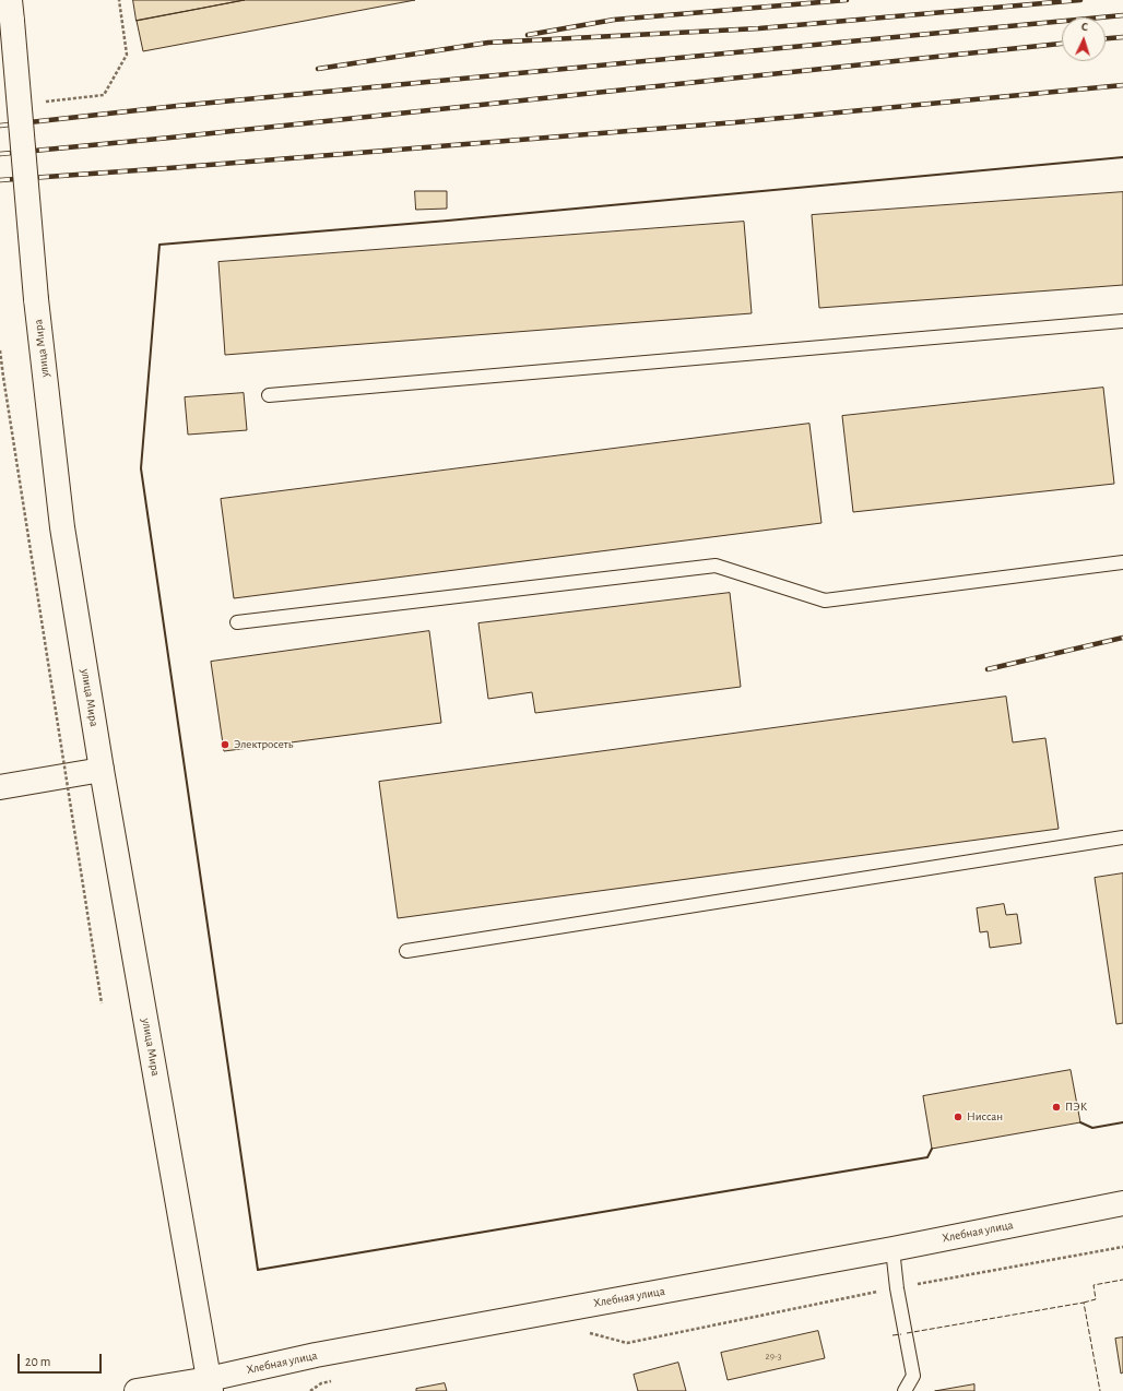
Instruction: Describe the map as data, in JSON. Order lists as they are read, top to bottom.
{
  "streets": {
    "main road": ["улица Мира", "Хлебная улица"]
  },
  "crossings": [
    ["улица Мира", "Хлебная улица"]
  ],
  "places": ["Электросеть", "ПЭК", "Ниссан"],
  "house_numbers": ["29-3"],
  "scale_bar": "20 m",
  "north": "top"
}
